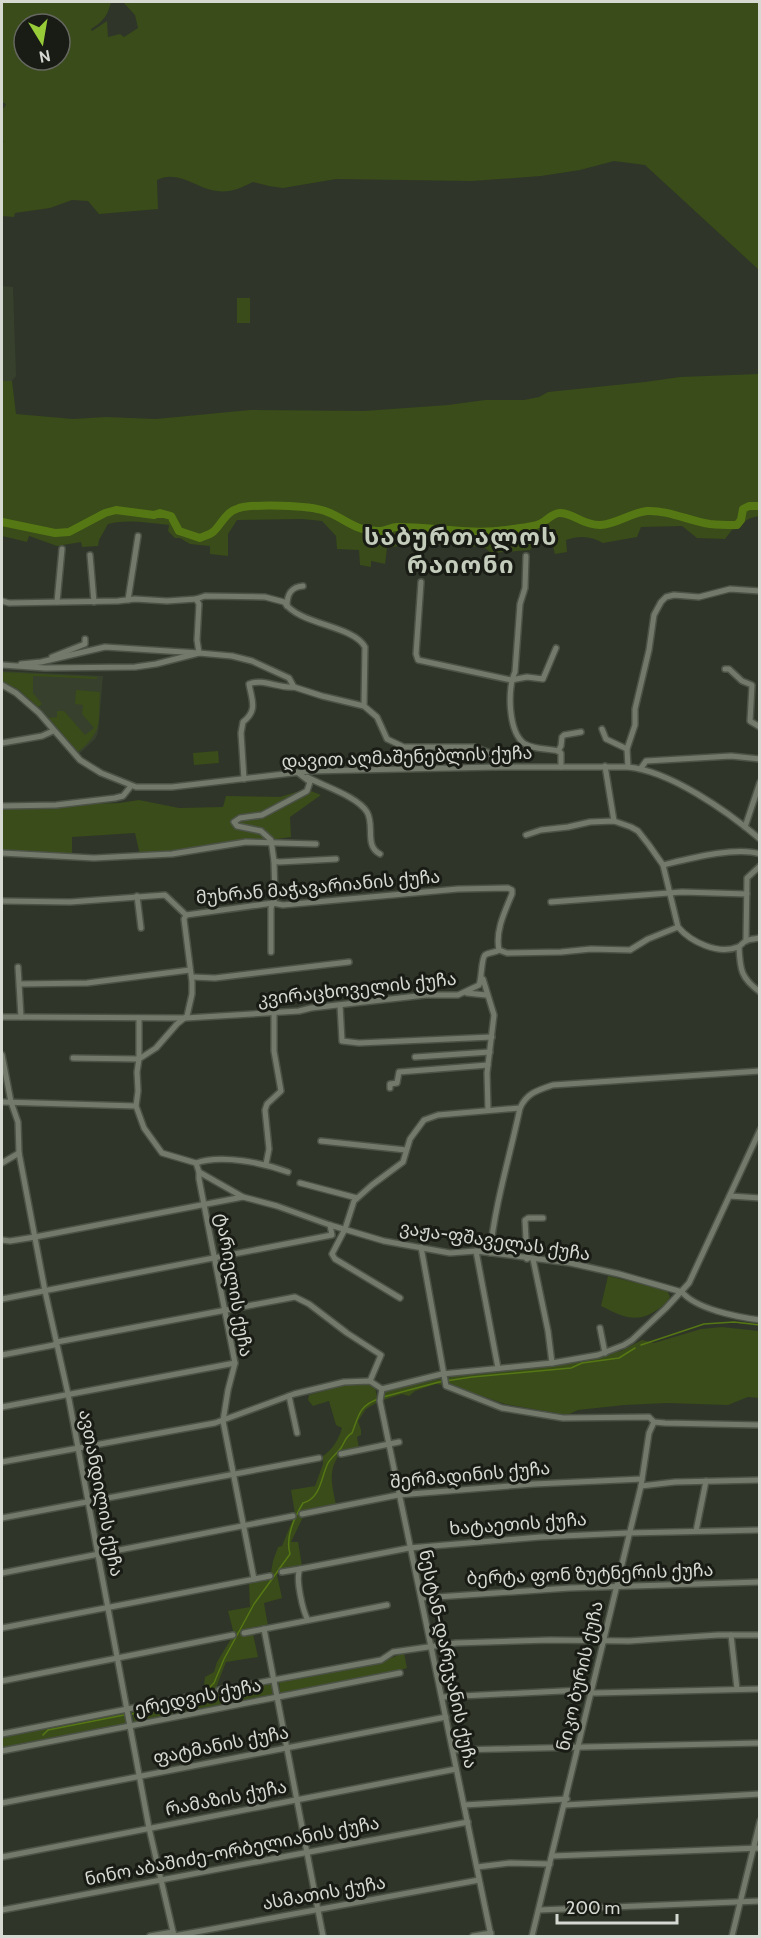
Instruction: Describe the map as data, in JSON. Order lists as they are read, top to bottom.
{
  "streets": {
    "street": [
      "დავით აღმაშენებლის ქუჩა",
      "მუხრან მაჭავარიანის ქუჩა",
      "კვირაცხოველის ქუჩა",
      "ვაჟა-ფშაველას ქუჩა",
      "ტარიელის ქუჩა",
      "შერმადინის ქუჩა",
      "ავთანდილის ქუჩა",
      "ხატაეთის ქუჩა",
      "ბერტა ფონ ზუტნერის ქუჩა",
      "ნესტან-დარეჯანის ქუჩა",
      "ნიკო ბურის ქუჩა",
      "ერედვის ქუჩა",
      "ფატმანის ქუჩა",
      "რამაზის ქუჩა",
      "ნინო აბაშიძე-ორბელიანის ქუჩა",
      "ასმათის ქუჩა"
    ]
  },
  "crossings": [
    ["მუხრან მაჭავარიანის ქუჩა", "კვირაცხოველის ქუჩა"],
    ["ვაჟა-ფშაველას ქუჩა", "ტარიელის ქუჩა"],
    ["შერმადინის ქუჩა", "ნესტან-დარეჯანის ქუჩა"],
    ["შერმადინის ქუჩა", "ნიკო ბურის ქუჩა"],
    ["ავთანდილის ქუჩა", "ერედვის ქუჩა"],
    ["ავთანდილის ქუჩა", "ფატმანის ქუჩა"],
    ["ავთანდილის ქუჩა", "რამაზის ქუჩა"],
    ["ავთანდილის ქუჩა", "ნინო აბაშიძე-ორბელიანის ქუჩა"],
    ["ავთანდილის ქუჩა", "ასმათის ქუჩა"],
    ["ხატაეთის ქუჩა", "ნესტან-დარეჯანის ქუჩა"],
    ["ხატაეთის ქუჩა", "ნიკო ბურის ქუჩა"],
    ["ბერტა ფონ ზუტნერის ქუჩა", "ნესტან-დარეჯანის ქუჩა"],
    ["ბერტა ფონ ზუტნერის ქუჩა", "ნიკო ბურის ქუჩა"],
    ["ნესტან-დარეჯანის ქუჩა", "ერედვის ქუჩა"],
    ["ნესტან-დარეჯანის ქუჩა", "ფატმანის ქუჩა"],
    ["ნესტან-დარეჯანის ქუჩა", "რამაზის ქუჩა"],
    ["ნესტან-დარეჯანის ქუჩა", "ნინო აბაშიძე-ორბელიანის ქუჩა"],
    ["ნესტან-დარეჯანის ქუჩა", "ასმათის ქუჩა"],
    ["ნიკო ბურის ქუჩა", "ერედვის ქუჩა"]
  ],
  "districts": ["საბურთალოს რაიონი"],
  "scale_bar": "200 m",
  "north": "bottom"
}
